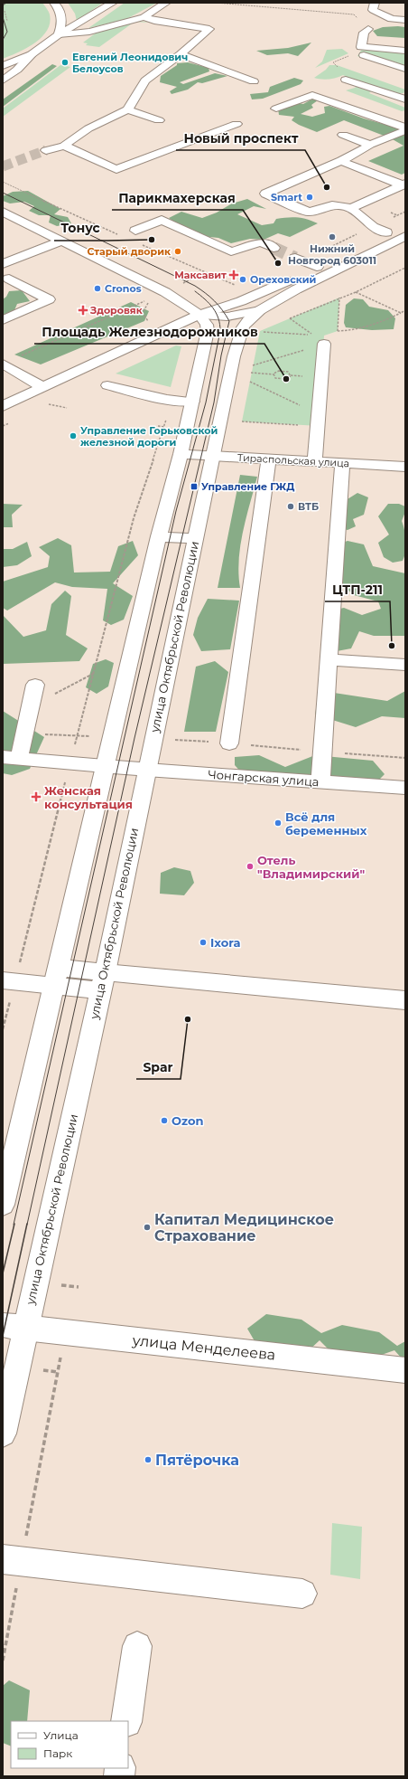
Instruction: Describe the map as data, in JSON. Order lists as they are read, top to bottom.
{
  "streets": {
    "main road": [
      "Тираспольская улица",
      "улица Октябрьской Революции",
      "Чонгарская улица",
      "улица Менделеева"
    ]
  },
  "crossings": [
    ["Тираспольская улица", "улица Октябрьской Революции"],
    ["улица Октябрьской Революции", "Чонгарская улица"],
    ["улица Октябрьской Революции", "улица Менделеева"]
  ],
  "places": {
    "other": [
      "Евгений Леонидович Белоусов",
      "Новый проспект",
      "Smart",
      "Нижний Новгород 603011",
      "Тонус",
      "Старый дворик",
      "Парикмахерская",
      "Ореховский",
      "Cronos",
      "Площадь Железнодорожников",
      "Управление Горьковской железной дороги",
      "ВТБ",
      "ЦТП-211",
      "Всё для беременных",
      "Отель \"Владимирский\"",
      "Ixora",
      "Spar",
      "Ozon",
      "Капитал Медицинское Страхование",
      "Пятёрочка"
    ],
    "health": ["Максавит", "Здоровяк", "Женская консультация"],
    "transit": ["Управление ГЖД"]
  },
  "legend": ["Улица", "Парк"]
}
